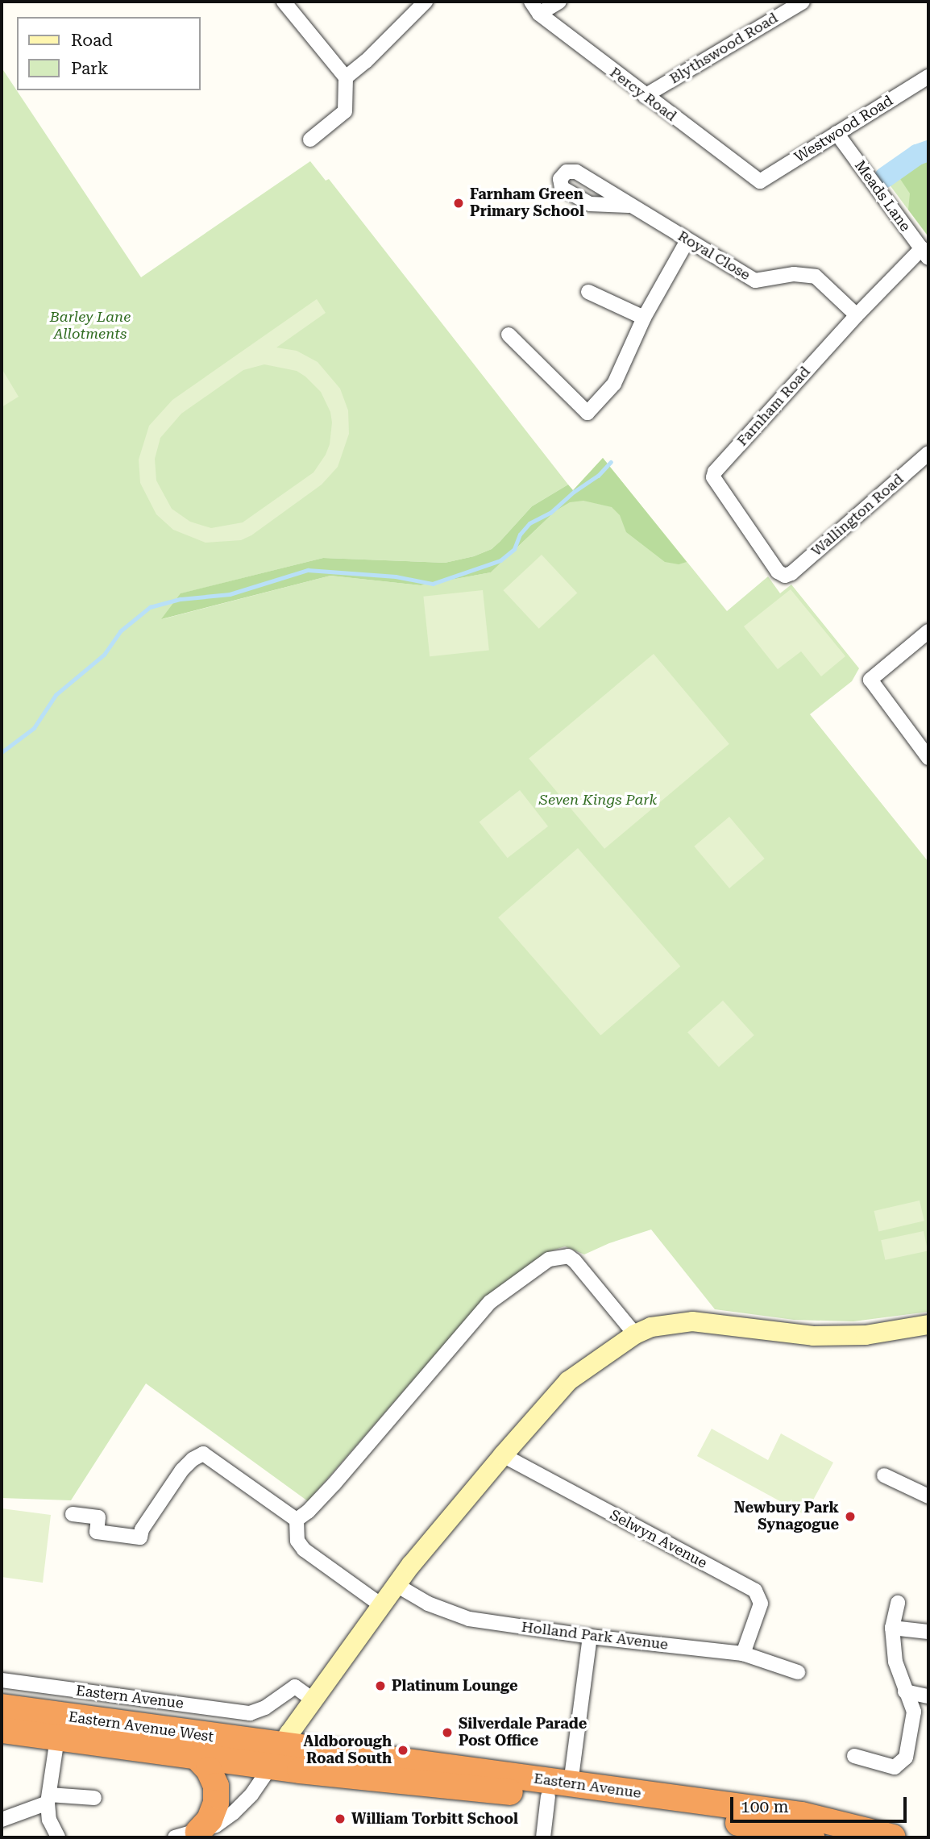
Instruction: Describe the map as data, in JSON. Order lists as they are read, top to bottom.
{
  "streets": {
    "highway": ["Eastern Avenue", "Eastern Avenue West"],
    "street": [
      "Blythswood Road",
      "Percy Road",
      "Westwood Road",
      "Meads Lane",
      "Royal Close",
      "Farnham Road",
      "Wallington Road",
      "Selwyn Avenue",
      "Holland Park Avenue"
    ]
  },
  "crossings": [
    ["Blythswood Road", "Percy Road"],
    ["Percy Road", "Westwood Road"],
    ["Westwood Road", "Meads Lane"],
    ["Meads Lane", "Farnham Road"],
    ["Royal Close", "Farnham Road"],
    ["Farnham Road", "Wallington Road"],
    ["Selwyn Avenue", "Holland Park Avenue"],
    ["Eastern Avenue", "Eastern Avenue West"]
  ],
  "parks": ["Barley Lane Allotments", "Seven Kings Park"],
  "places": [
    "Farnham Green Primary School",
    "Newbury Park Synagogue",
    "Platinum Lounge",
    "Silverdale Parade Post Office",
    "Aldborough Road South",
    "William Torbitt School"
  ],
  "legend": ["Road", "Park"],
  "scale_bar": "100 m"
}
